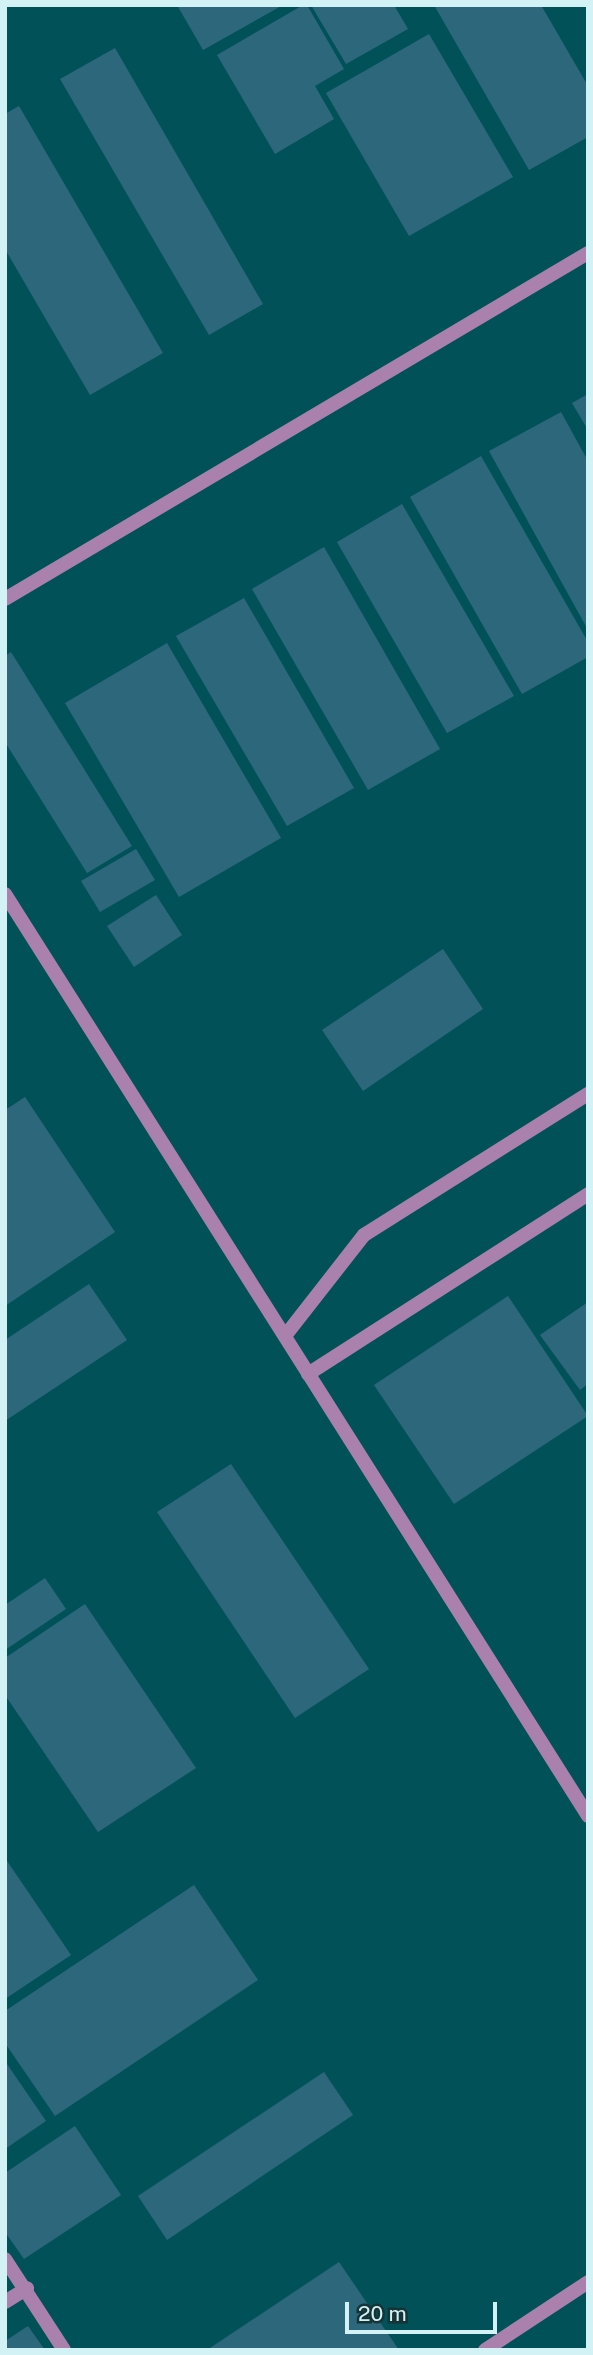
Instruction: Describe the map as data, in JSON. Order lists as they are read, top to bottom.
{
  "scale_bar": "20 m"
}
